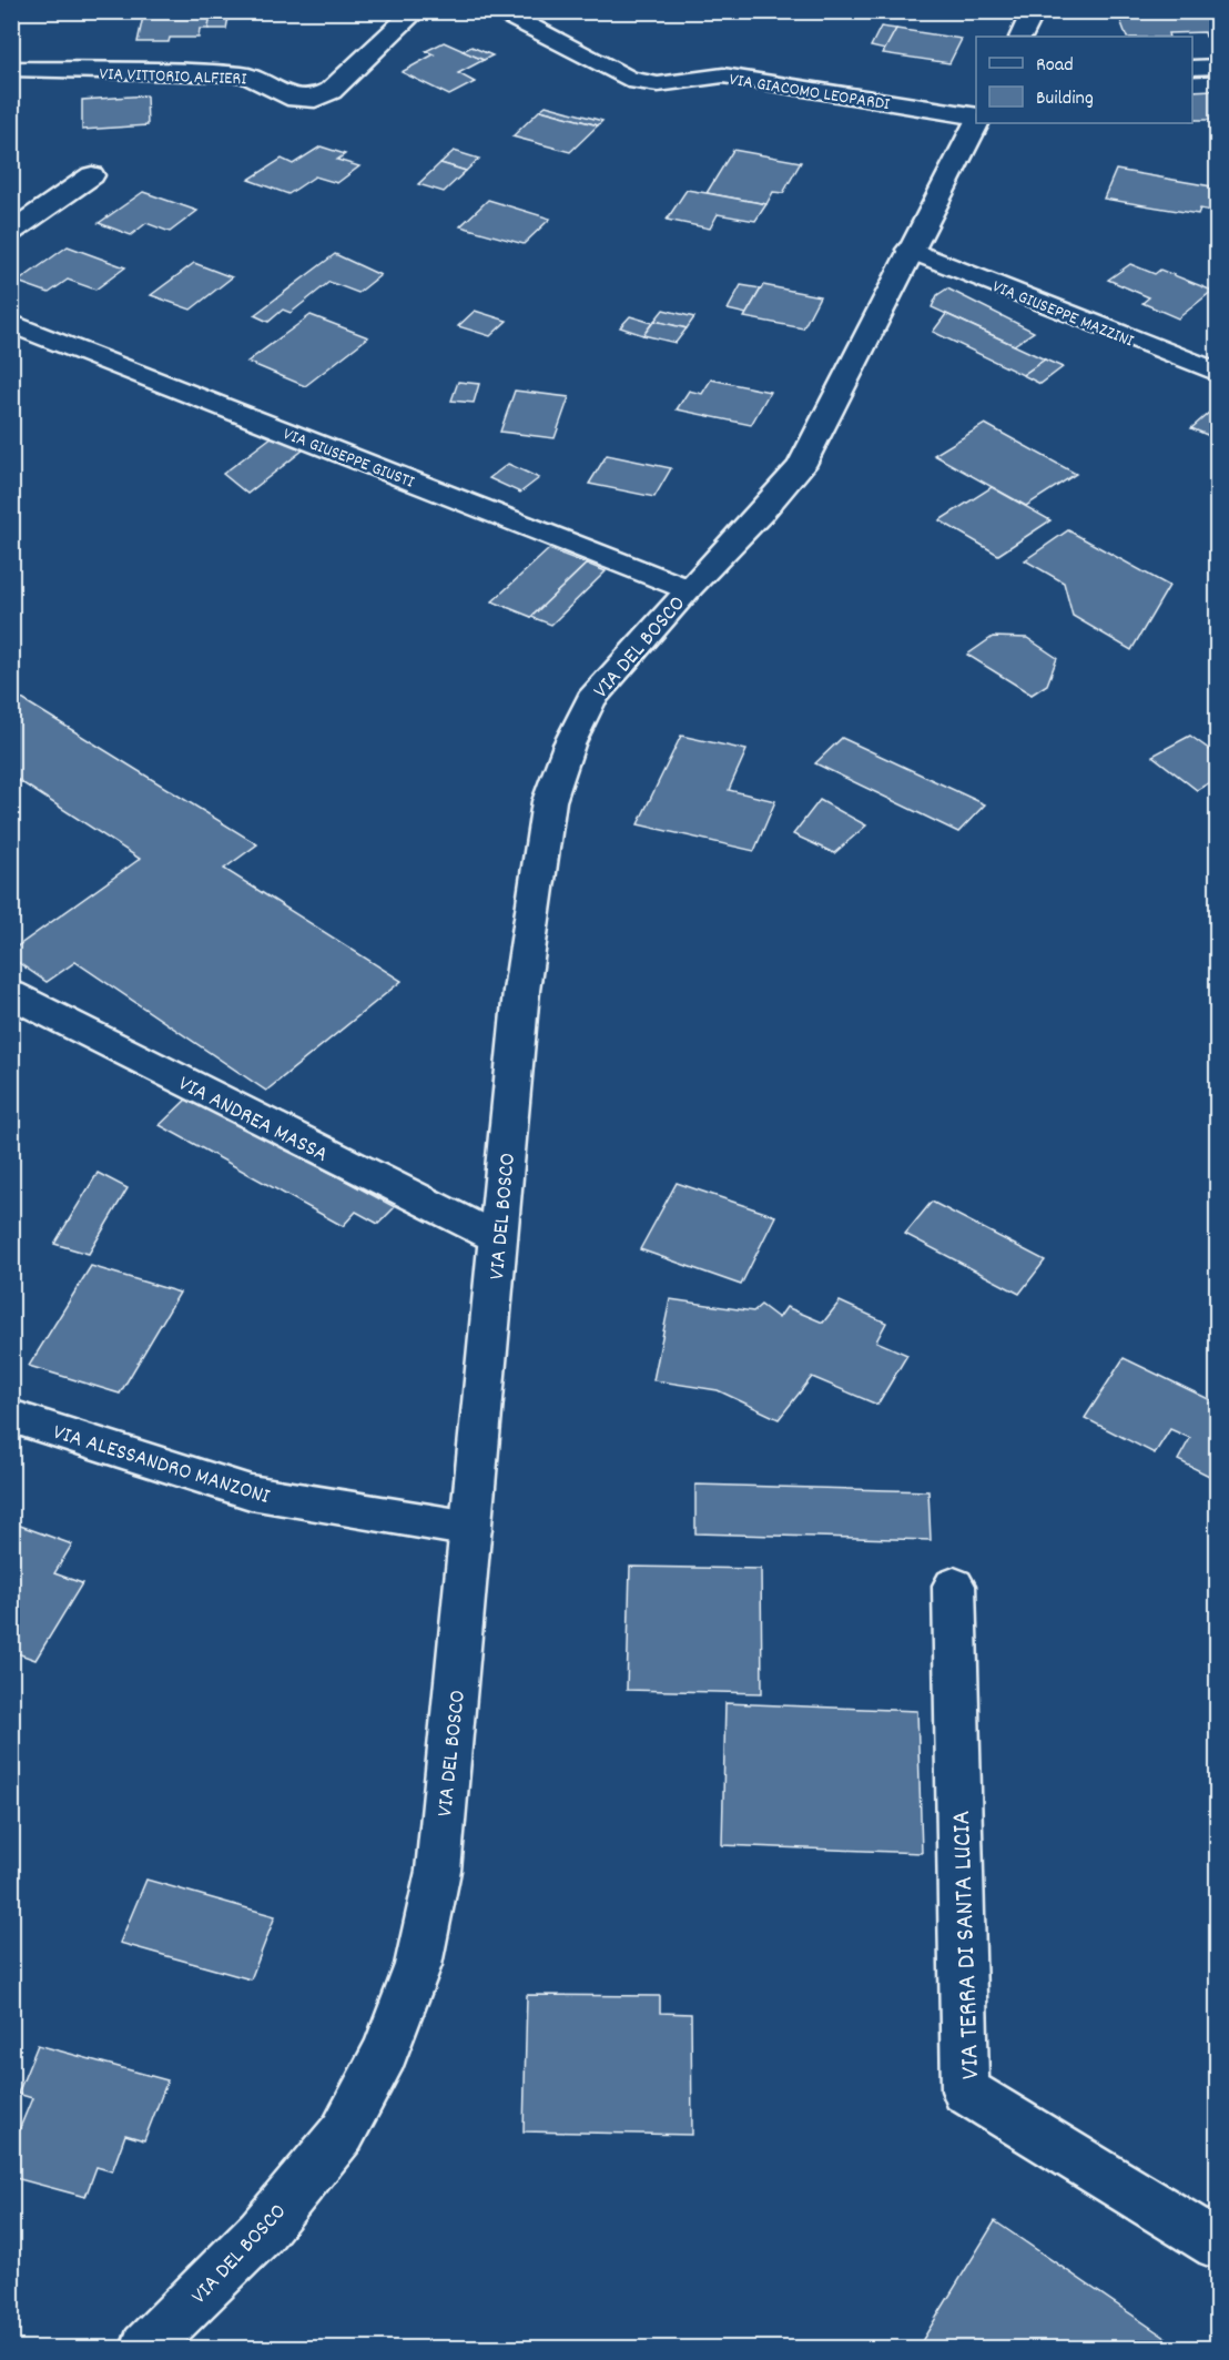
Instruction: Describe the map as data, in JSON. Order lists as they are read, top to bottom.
{
  "streets": {
    "street": [
      "VIA VITTORIO ALFIERI",
      "VIA GIACOMO LEOPARDI",
      "VIA GIUSEPPE MAZZINI",
      "VIA GIUSEPPE GIUSTI",
      "VIA DEL BOSCO",
      "VIA ANDREA MASSA",
      "VIA ALESSANDRO MANZONI",
      "VIA TERRA DI SANTA LUCIA"
    ]
  },
  "crossings": [
    ["VIA GIUSEPPE MAZZINI", "VIA DEL BOSCO"],
    ["VIA GIUSEPPE GIUSTI", "VIA DEL BOSCO"],
    ["VIA DEL BOSCO", "VIA ANDREA MASSA"],
    ["VIA DEL BOSCO", "VIA ALESSANDRO MANZONI"]
  ],
  "legend": ["Road", "Building"]
}
